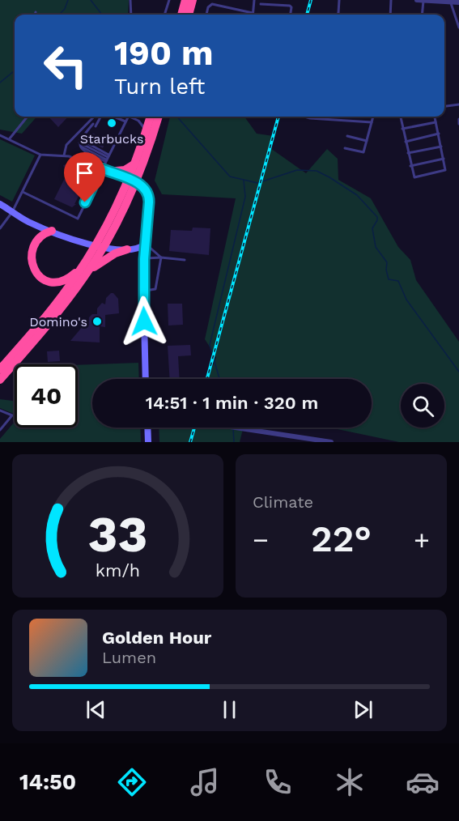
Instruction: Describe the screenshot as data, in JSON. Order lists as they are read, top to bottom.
{
  "places": ["Starbucks", "Domino's"],
  "page": {
    "turn": ["190 m", "Turn left"],
    "limit": "40",
    "trip": "14:51 · 1 min · 320 m",
    "tile": "Climate",
    "heat": ["−", "22°", "+"],
    "song": ["Golden Hour", "Lumen"],
    "tabs": "14:50",
    "gauge": ["33", "km/h"]
  }
}
